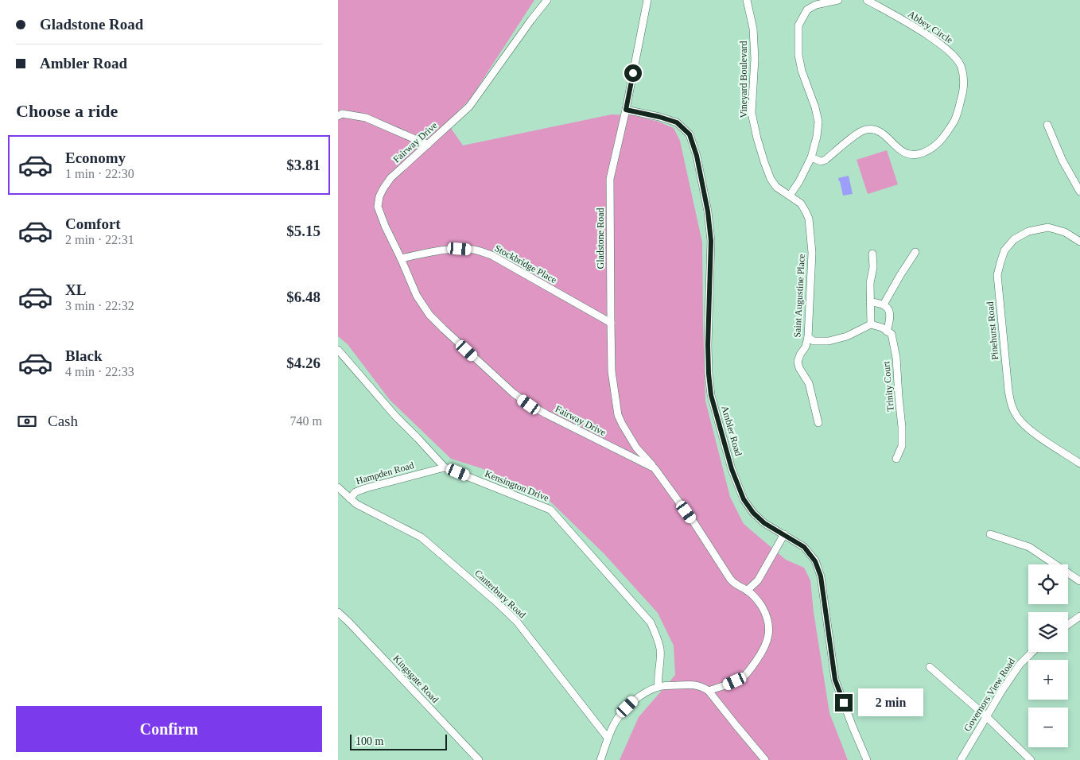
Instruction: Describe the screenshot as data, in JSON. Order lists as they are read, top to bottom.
{
  "streets": {
    "street": [
      "Abbey Circle",
      "Vineyard Boulevard",
      "Fairway Drive",
      "Gladstone Road",
      "Stockbridge Place",
      "Saint Augustine Place",
      "Pinehurst Road",
      "Trinity Court",
      "Ambler Road",
      "Hampden Road",
      "Kensington Drive",
      "Canterbury Road",
      "Kingsgate Road",
      "Governors View Road"
    ]
  },
  "crossings": [
    ["Vineyard Boulevard", "Saint Augustine Place"],
    ["Fairway Drive", "Gladstone Road"],
    ["Fairway Drive", "Stockbridge Place"],
    ["Gladstone Road", "Stockbridge Place"],
    ["Gladstone Road", "Ambler Road"],
    ["Hampden Road", "Kensington Drive"],
    ["Hampden Road", "Canterbury Road"]
  ],
  "scale_bar": "100 m",
  "page": {
    "banner": ["Gladstone Road", "Ambler Road"],
    "heading": "Choose a ride",
    "list": [
      {
        "name": "Economy",
        "note": "1 min · 22:30",
        "value": "$3.81"
      },
      {
        "name": "Comfort",
        "note": "2 min · 22:31",
        "value": "$5.15"
      },
      {
        "name": "XL",
        "note": "3 min · 22:32",
        "value": "$6.48"
      },
      {
        "name": "Black",
        "note": "4 min · 22:33",
        "value": "$4.26"
      }
    ],
    "pay": ["Cash", "740 m"],
    "map_buttons": ["+", "−"],
    "bubble": "2 min",
    "buttons": "Confirm",
    "scale": "100 m"
  }
}
